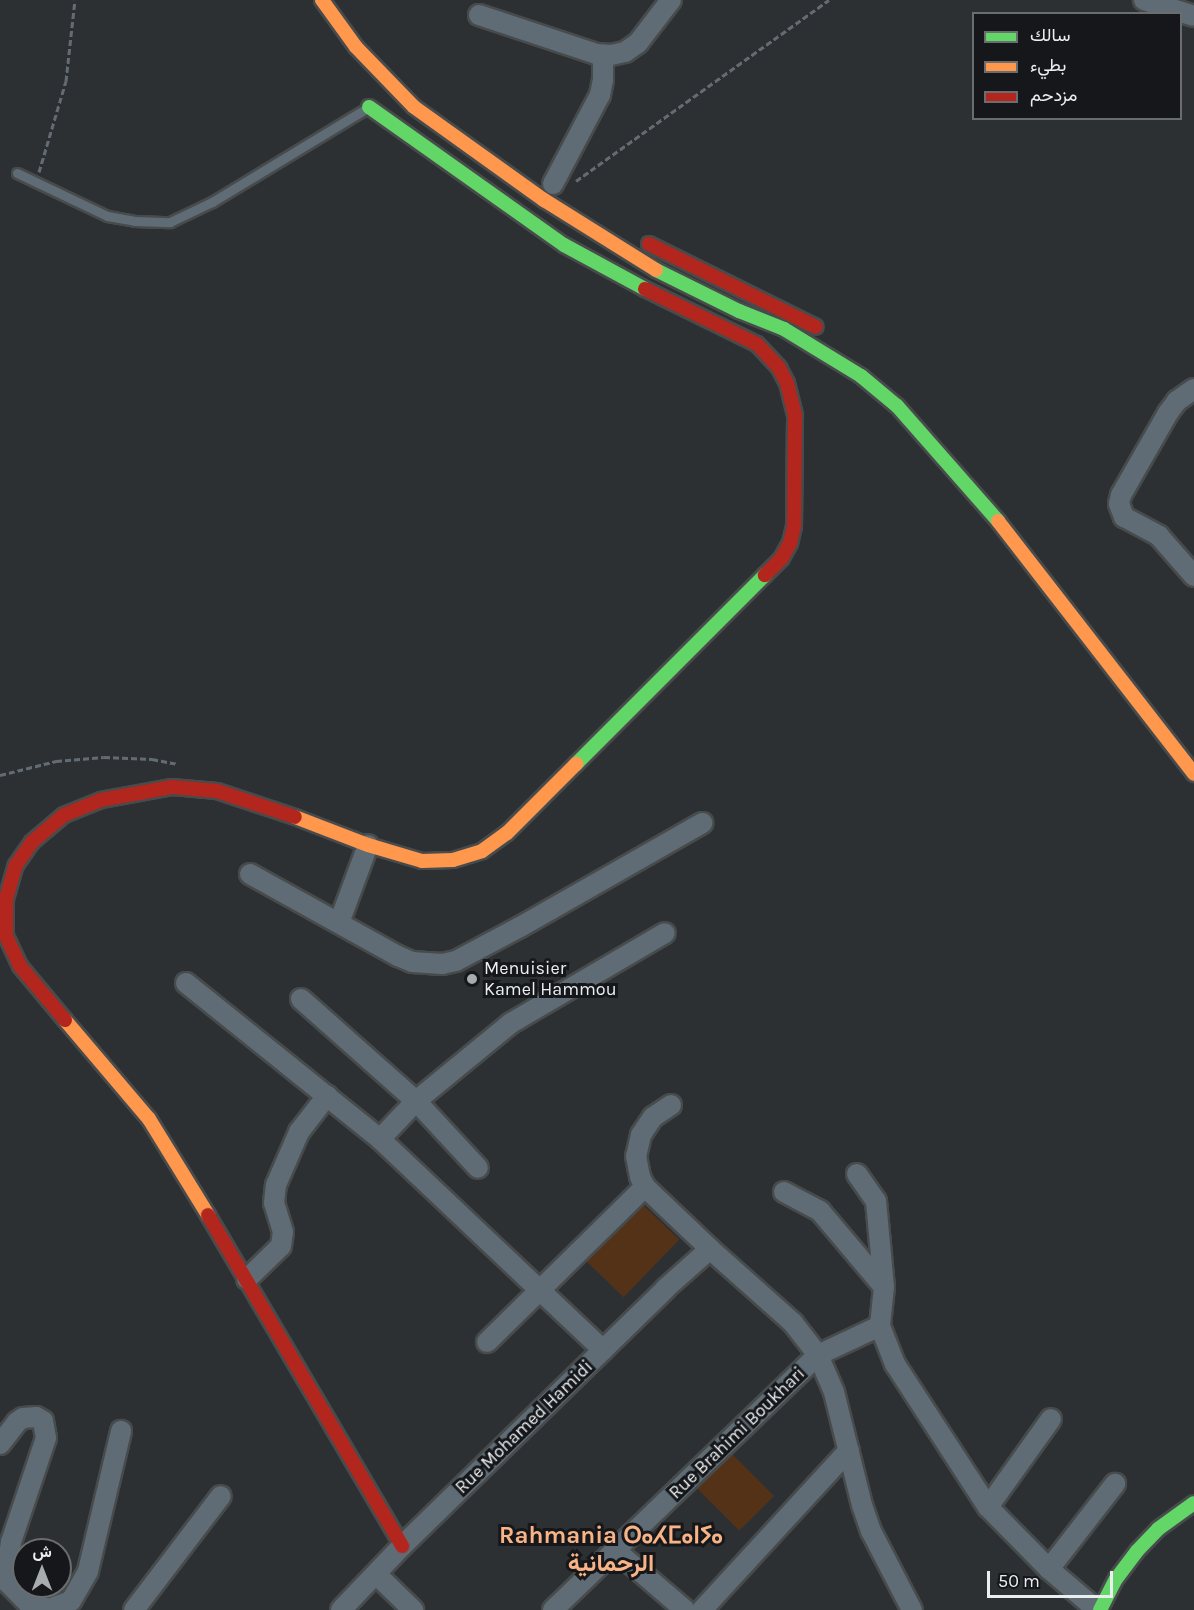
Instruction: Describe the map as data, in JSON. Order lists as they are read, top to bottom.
{
  "streets": {
    "street": ["Rue Mohamed Hamidi", "Rue Brahimi Boukhari"]
  },
  "districts": ["Rahmania ⵔⴰⵃⵎⴰⵏⵢⴰ الرحمانية"],
  "places": ["Menuisier Kamel Hammou"],
  "legend": ["سالك", "بطيء", "مزدحم"],
  "scale_bar": "50 m",
  "north": "top"
}
